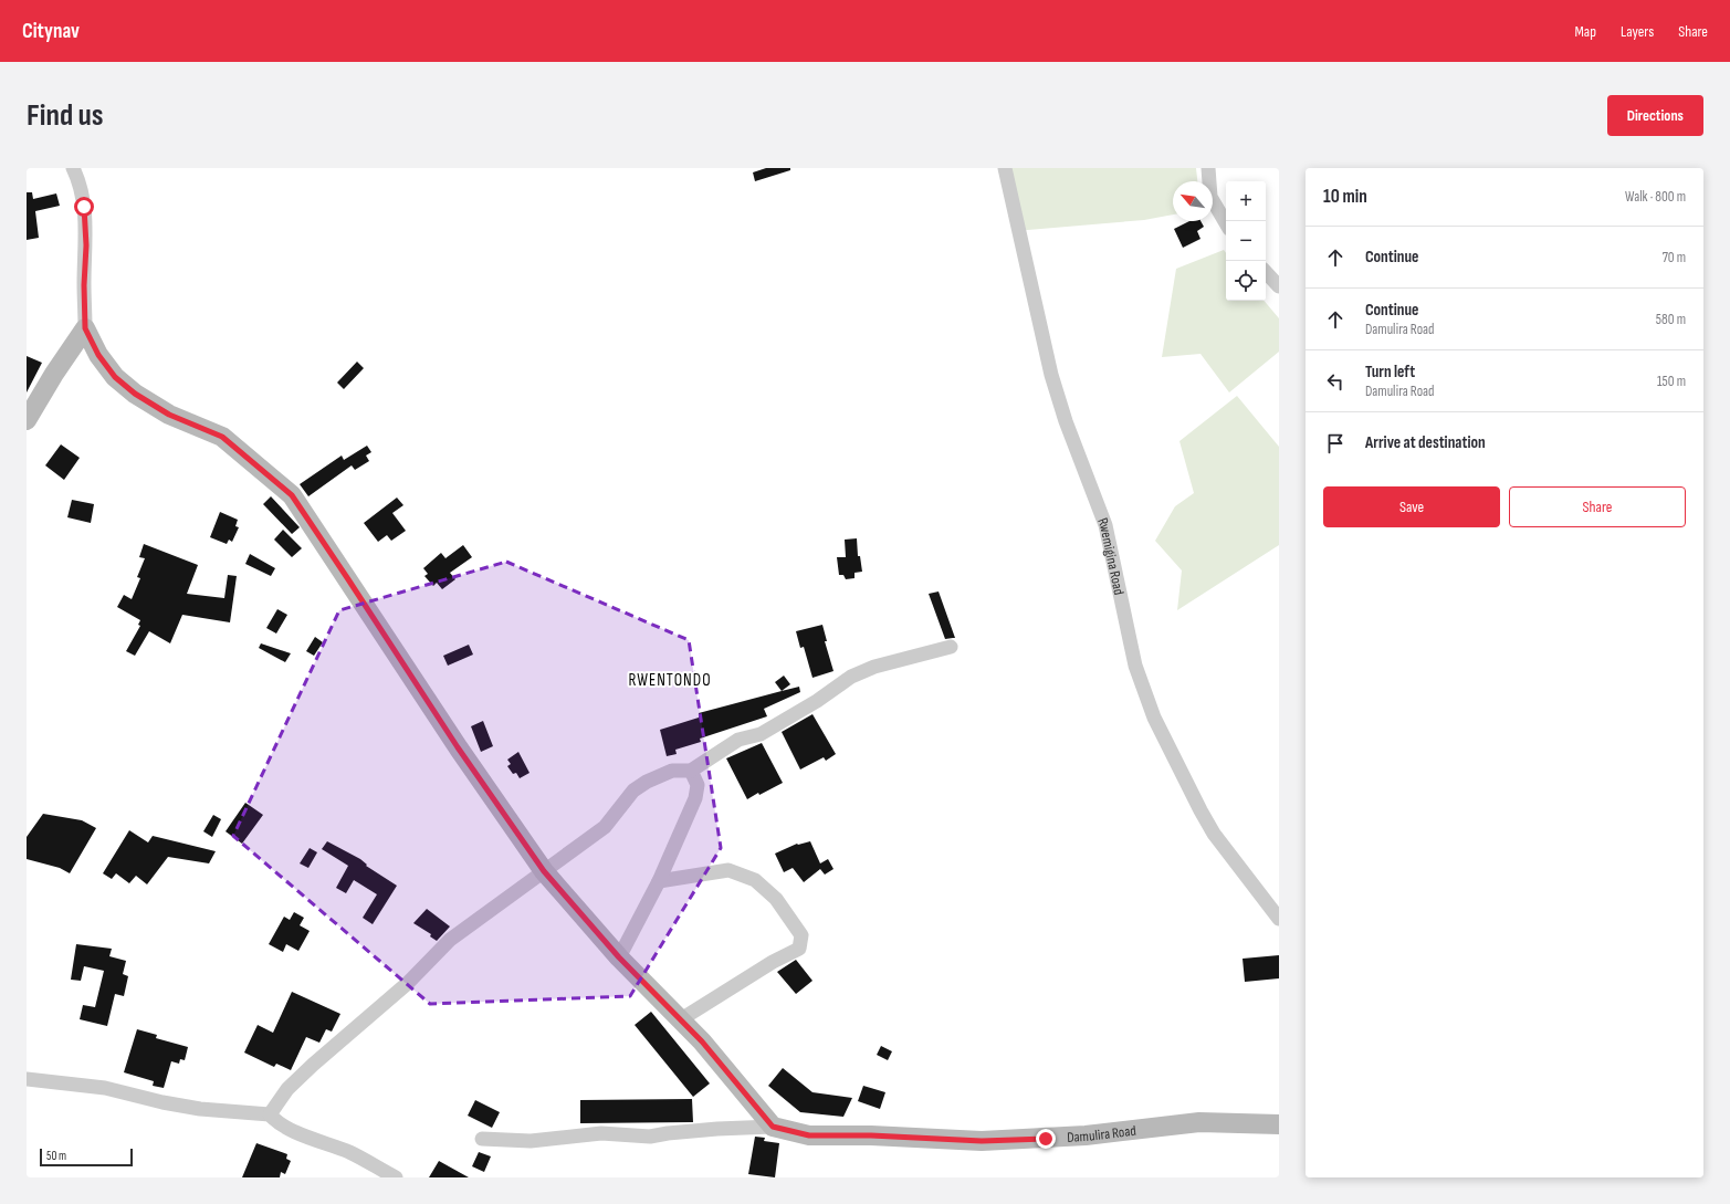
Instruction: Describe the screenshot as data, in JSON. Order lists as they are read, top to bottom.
{
  "streets": {
    "street": ["Rwemigina Road", "Damulira Road"]
  },
  "districts": ["RWENTONDO"],
  "scale_bar": "50 m",
  "north": "top left",
  "page": {
    "header": "Citynav",
    "nav": ["Map", "Layers", "Share"],
    "buttons": [
      "Directions",
      ["Save", "Share"]
    ],
    "title": "Find us",
    "heading": ["10 min", "Walk · 800 m"],
    "map_buttons": ["+", "−"],
    "list": [
      ["Continue", "70 m"],
      ["Continue", "Damulira Road", "580 m"],
      ["Turn left", "Damulira Road", "150 m"],
      "Arrive at destination"
    ],
    "scale": "50 m"
  }
}
